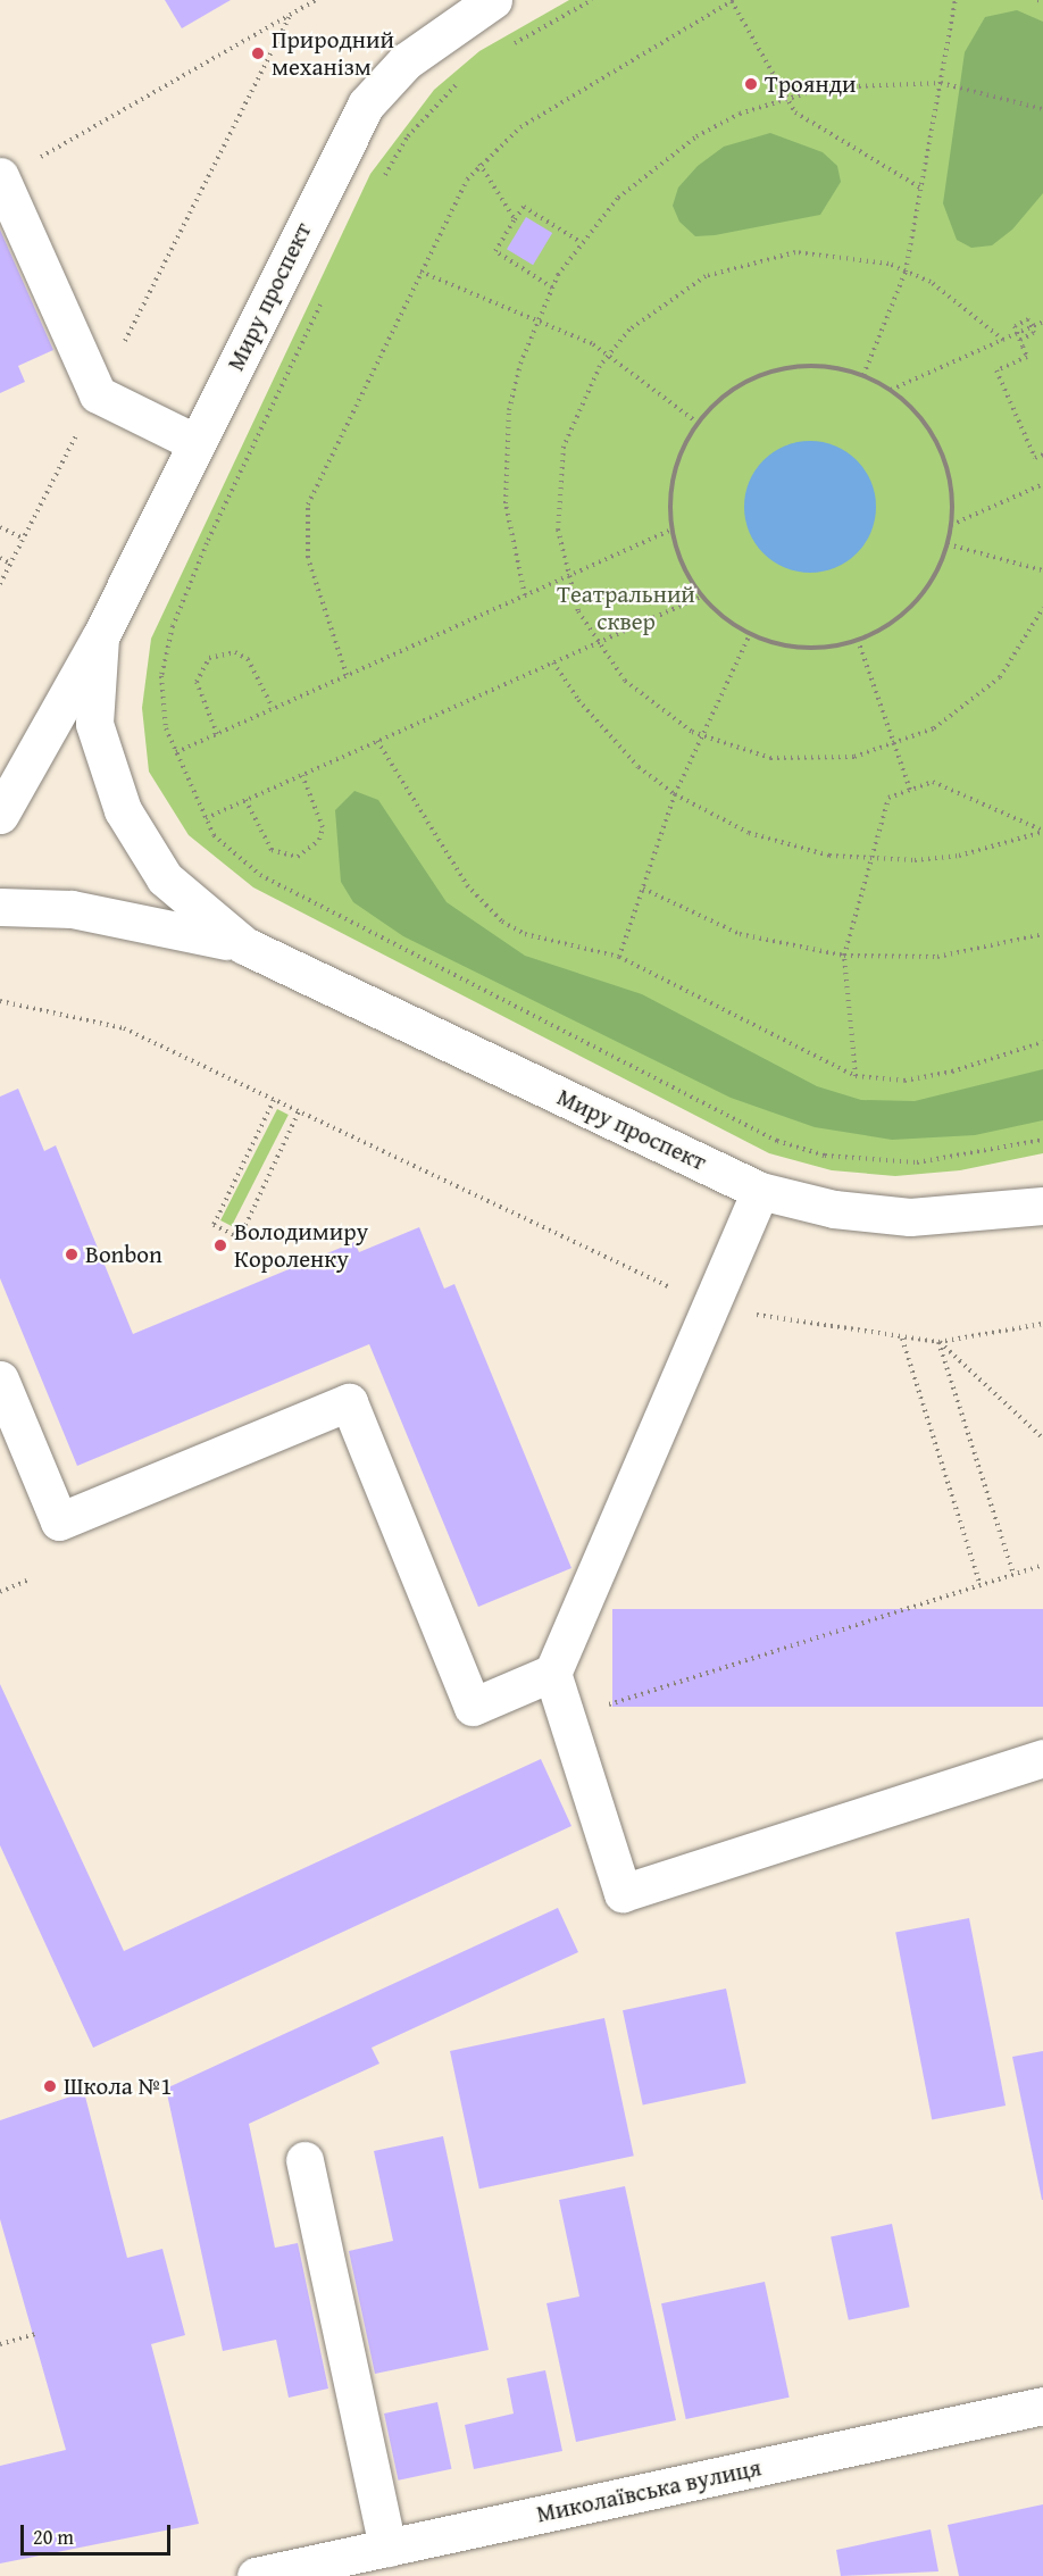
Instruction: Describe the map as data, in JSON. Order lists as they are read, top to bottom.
{
  "streets": {
    "main road": ["Миру проспект", "Миколаївська вулиця"]
  },
  "parks": ["Театральний сквер"],
  "places": [
    "Природний механізм",
    "Троянди",
    "Володимиру Короленку",
    "Bonbon",
    "Школа №1"
  ],
  "scale_bar": "20 m"
}
